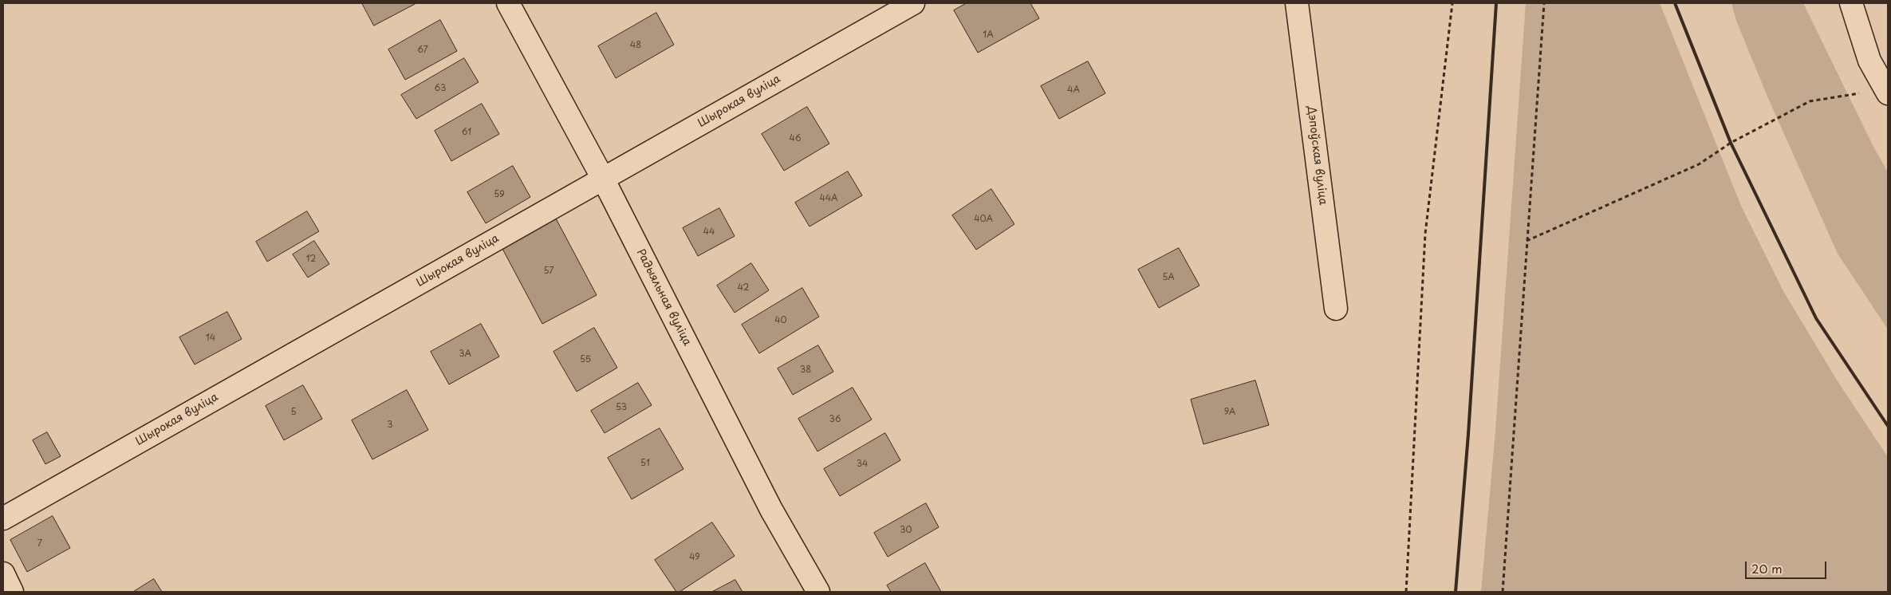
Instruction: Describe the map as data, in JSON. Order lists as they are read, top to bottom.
{
  "streets": {
    "street": ["Шырокая вуліца", "Дэпоўская вуліца", "Радыяльная вуліца"]
  },
  "crossings": [
    ["Шырокая вуліца", "Радыяльная вуліца"]
  ],
  "house_numbers": [
    "1А",
    "48",
    "67",
    "63",
    "4А",
    "61",
    "46",
    "59",
    "44А",
    "40А",
    "44",
    "12",
    "57",
    "5А",
    "42",
    "40",
    "14",
    "3А",
    "55",
    "38",
    "53",
    "5",
    "9А",
    "36",
    "3",
    "51",
    "34",
    "30",
    "7",
    "49"
  ],
  "scale_bar": "20 m"
}
